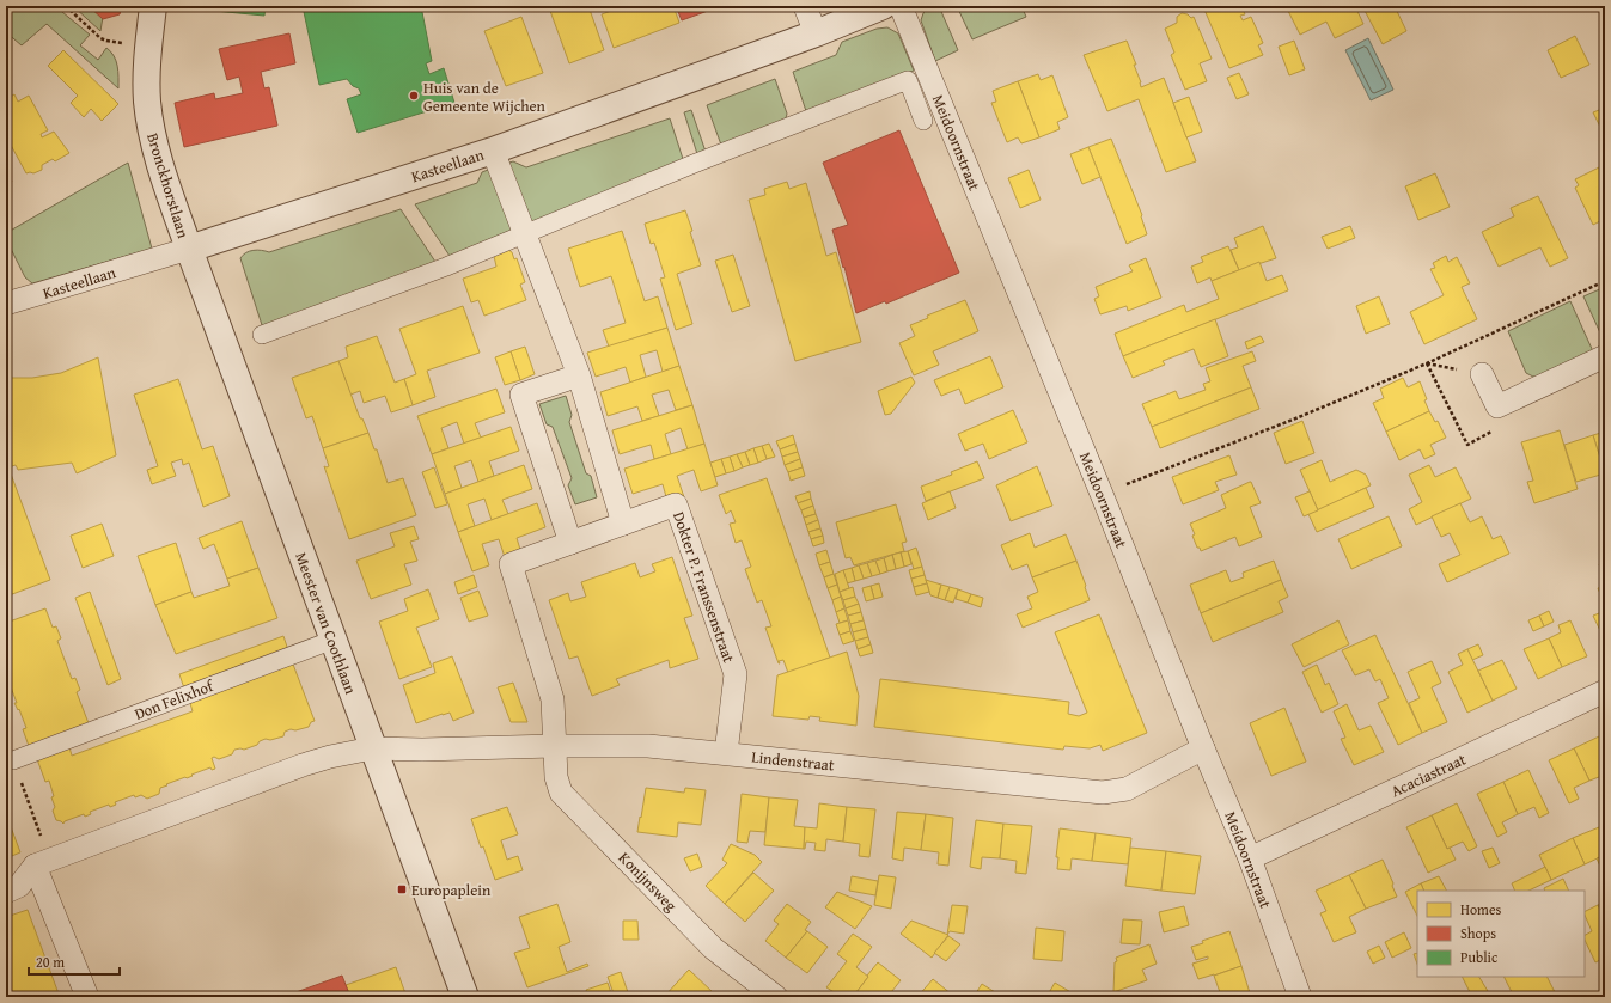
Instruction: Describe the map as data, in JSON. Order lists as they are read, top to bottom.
{
  "streets": {
    "street": [
      "Meidoornstraat",
      "Kasteellaan",
      "Bronckhorstlaan",
      "Dokter P. Franssenstraat",
      "Meester van Coothlaan",
      "Don Felixhof",
      "Lindenstraat",
      "Acaciastraat",
      "Konijnsweg"
    ]
  },
  "crossings": [
    ["Meidoornstraat", "Lindenstraat"],
    ["Meidoornstraat", "Acaciastraat"],
    ["Kasteellaan", "Bronckhorstlaan"],
    ["Kasteellaan", "Meester van Coothlaan"],
    ["Bronckhorstlaan", "Meester van Coothlaan"],
    ["Dokter P. Franssenstraat", "Lindenstraat"],
    ["Dokter P. Franssenstraat", "Konijnsweg"],
    ["Meester van Coothlaan", "Don Felixhof"],
    ["Meester van Coothlaan", "Lindenstraat"],
    ["Lindenstraat", "Konijnsweg"]
  ],
  "places": {
    "other": ["Huis van de Gemeente Wijchen"],
    "transit": ["Europaplein"]
  },
  "legend": ["Homes", "Shops", "Public"],
  "scale_bar": "20 m"
}
